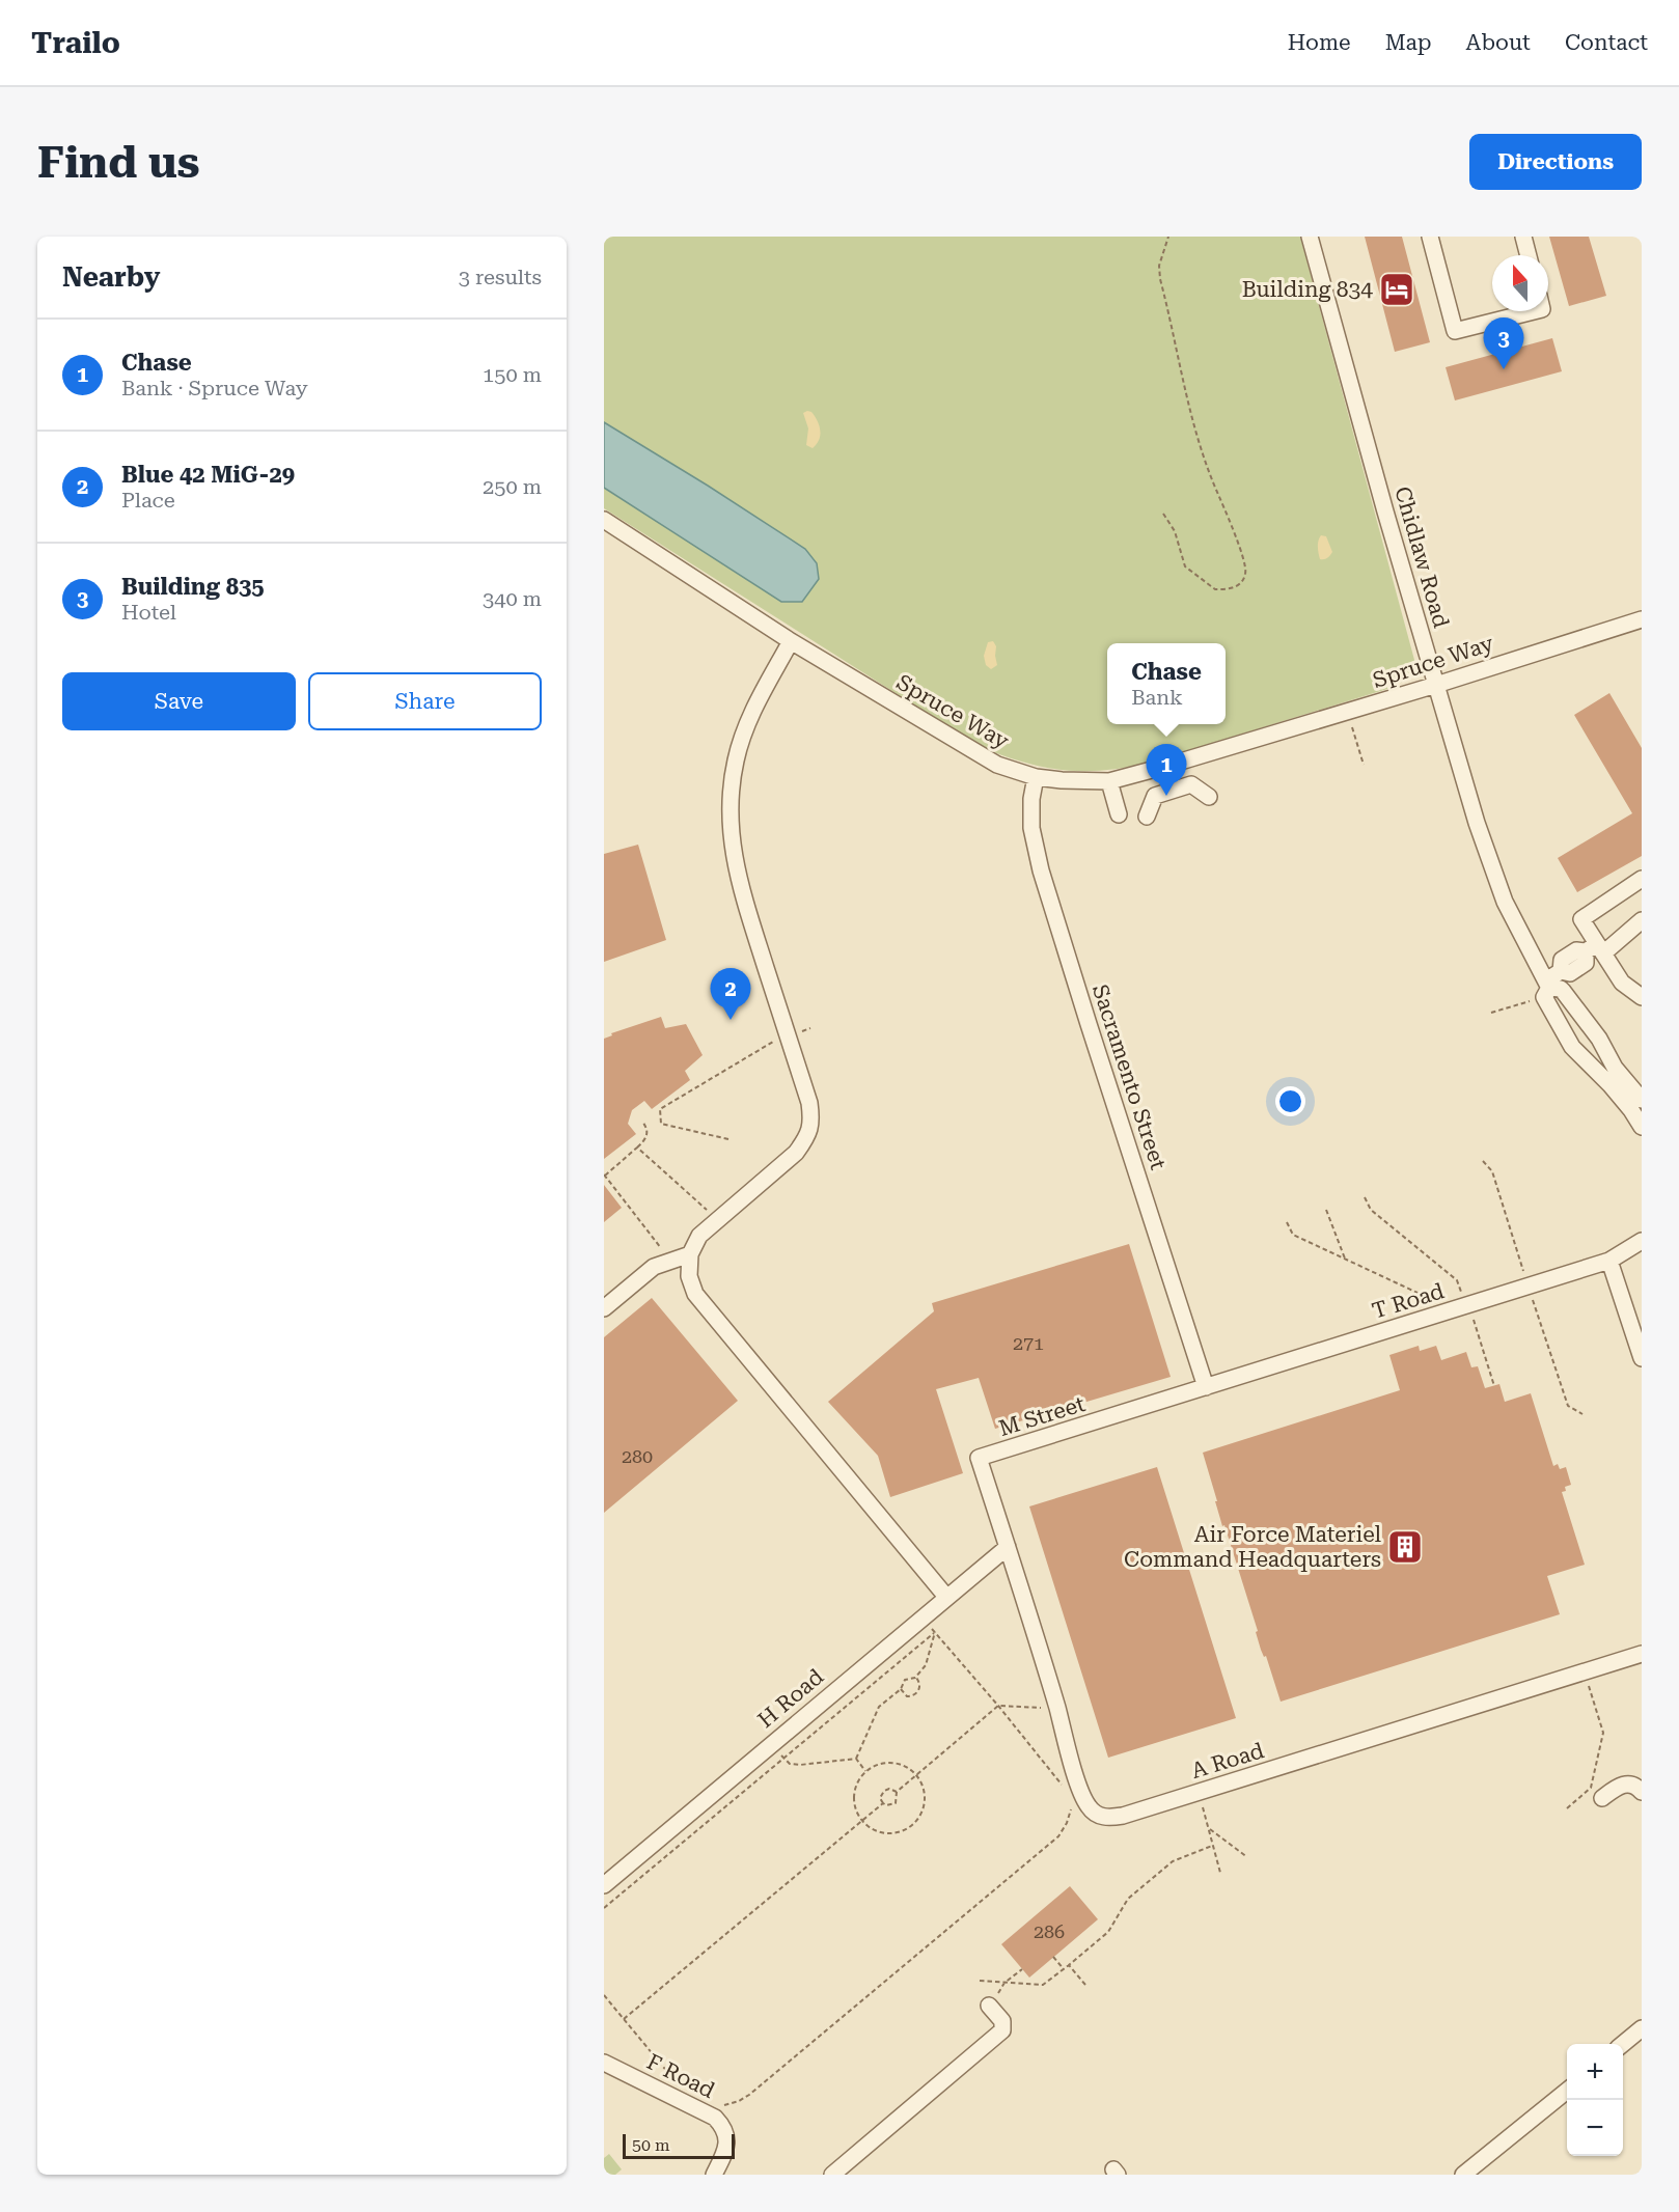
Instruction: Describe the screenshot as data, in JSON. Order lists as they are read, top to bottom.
{
  "streets": {
    "street": [
      "Chidlaw Road",
      "Spruce Way",
      "Sacramento Street",
      "T Road",
      "M Street",
      "H Road",
      "A Road",
      "F Road"
    ]
  },
  "crossings": [
    ["Chidlaw Road", "Spruce Way"],
    ["Spruce Way", "Sacramento Street"],
    ["Sacramento Street", "T Road"],
    ["Sacramento Street", "M Street"],
    ["T Road", "M Street"],
    ["M Street", "H Road"],
    ["M Street", "A Road"],
    ["H Road", "A Road"]
  ],
  "places": {
    "hotel": ["Building 834"],
    "building": ["Air Force Materiel Command Headquarters"]
  },
  "house_numbers": ["271", "280", "286"],
  "scale_bar": "50 m",
  "north": "top",
  "page": {
    "header": "Trailo",
    "nav": [
      "Home",
      "Map",
      "About",
      "Contact"
    ],
    "buttons": [
      "Directions",
      ["Save", "Share"]
    ],
    "title": "Find us",
    "heading": ["Nearby", "3 results"],
    "list": [
      {
        "mark": "1",
        "name": "Chase",
        "note": "Bank · Spruce Way",
        "value": "150 m"
      },
      {
        "mark": "2",
        "name": "Blue 42 MiG-29",
        "note": "Place",
        "value": "250 m"
      },
      {
        "mark": "3",
        "name": "Building 835",
        "note": "Hotel",
        "value": "340 m"
      }
    ],
    "pins": ["3", "1", "2"],
    "popup": ["Chase", "Bank"],
    "map_buttons": ["+", "−"],
    "scale": "50 m"
  }
}
